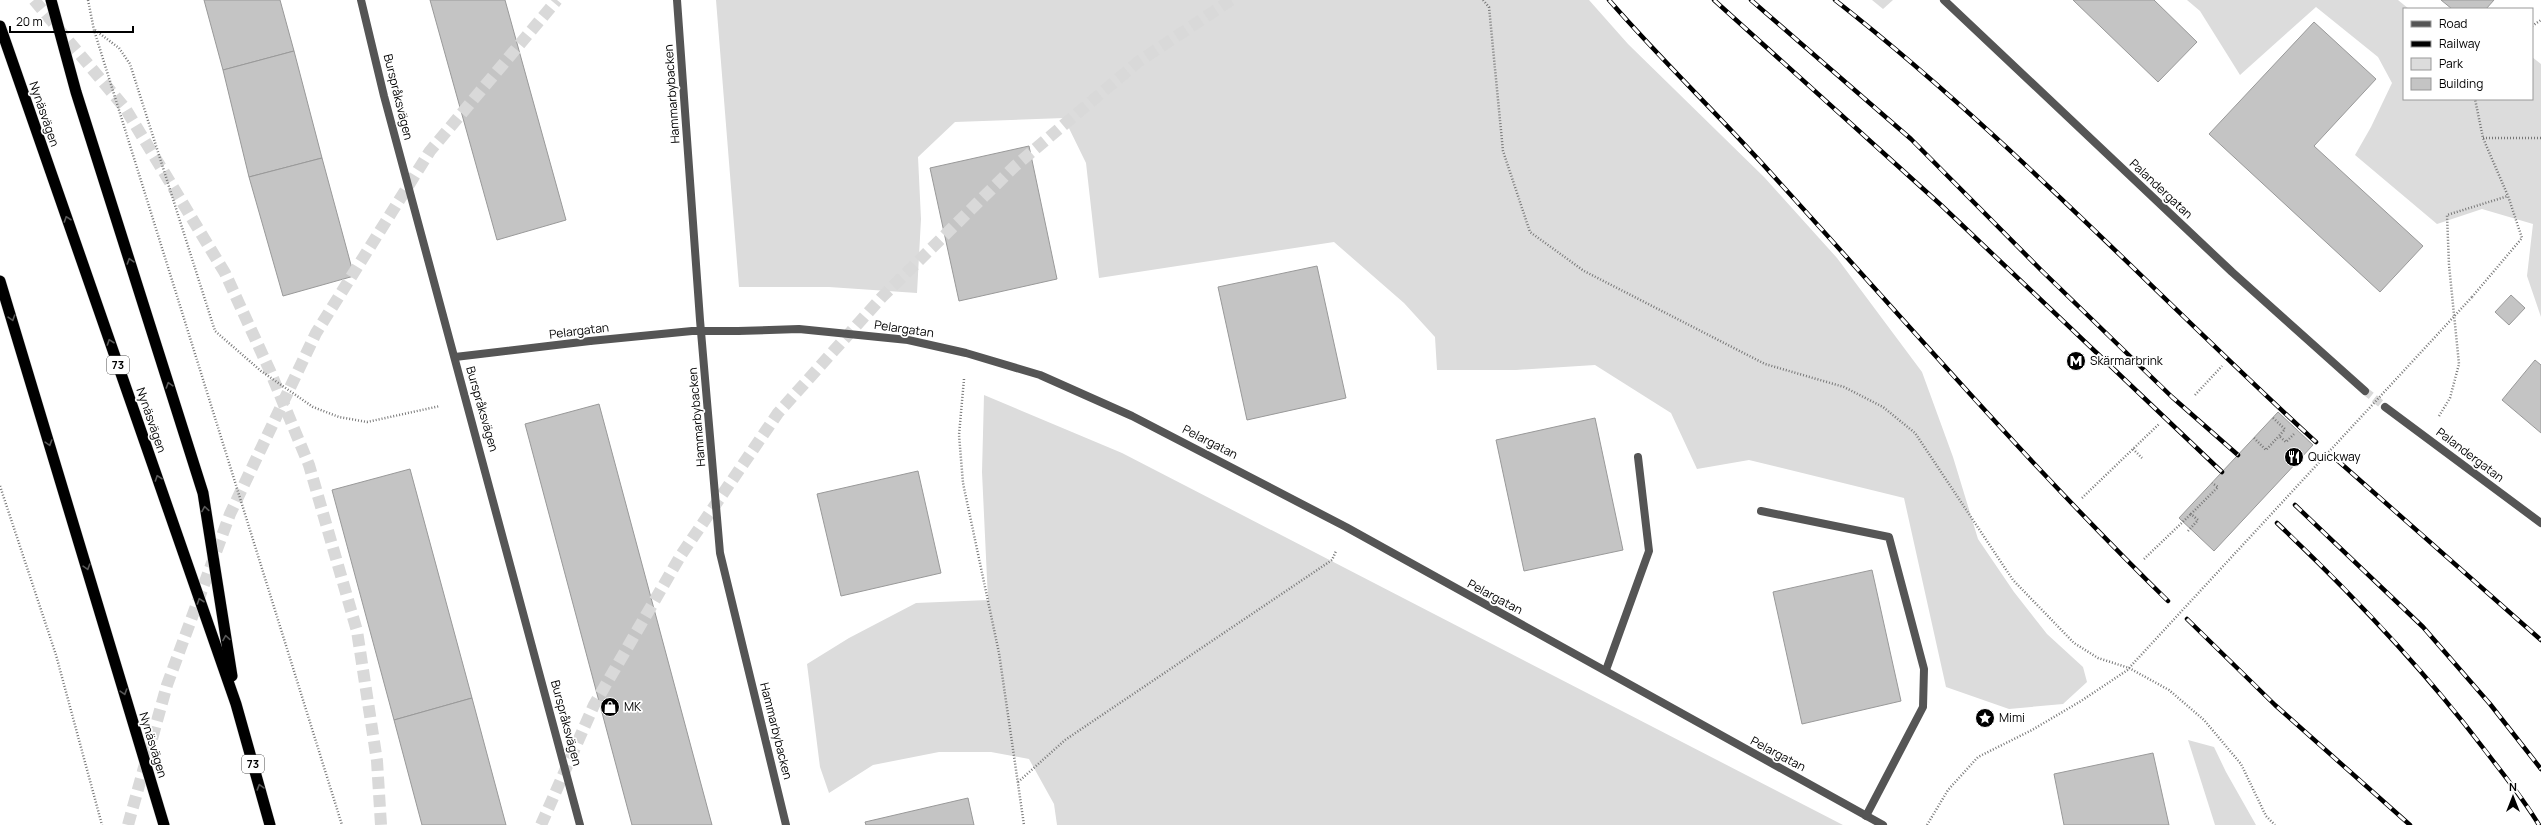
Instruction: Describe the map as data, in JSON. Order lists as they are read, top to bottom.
{
  "streets": {
    "highway": ["Nynäsvägen", "73"],
    "street": [
      "Hammarbybacken",
      "Burspråksvägen",
      "Palandergatan",
      "Pelargatan"
    ]
  },
  "crossings": [
    ["Burspråksvägen", "Pelargatan"]
  ],
  "places": {
    "metro station": ["Skärmarbrink"],
    "restaurant": ["Quickway"],
    "shop": ["MK"],
    "place": ["Mimi"]
  },
  "legend": [
    "Road",
    "Railway",
    "Park",
    "Building"
  ],
  "scale_bar": "20 m",
  "north": "top"
}
